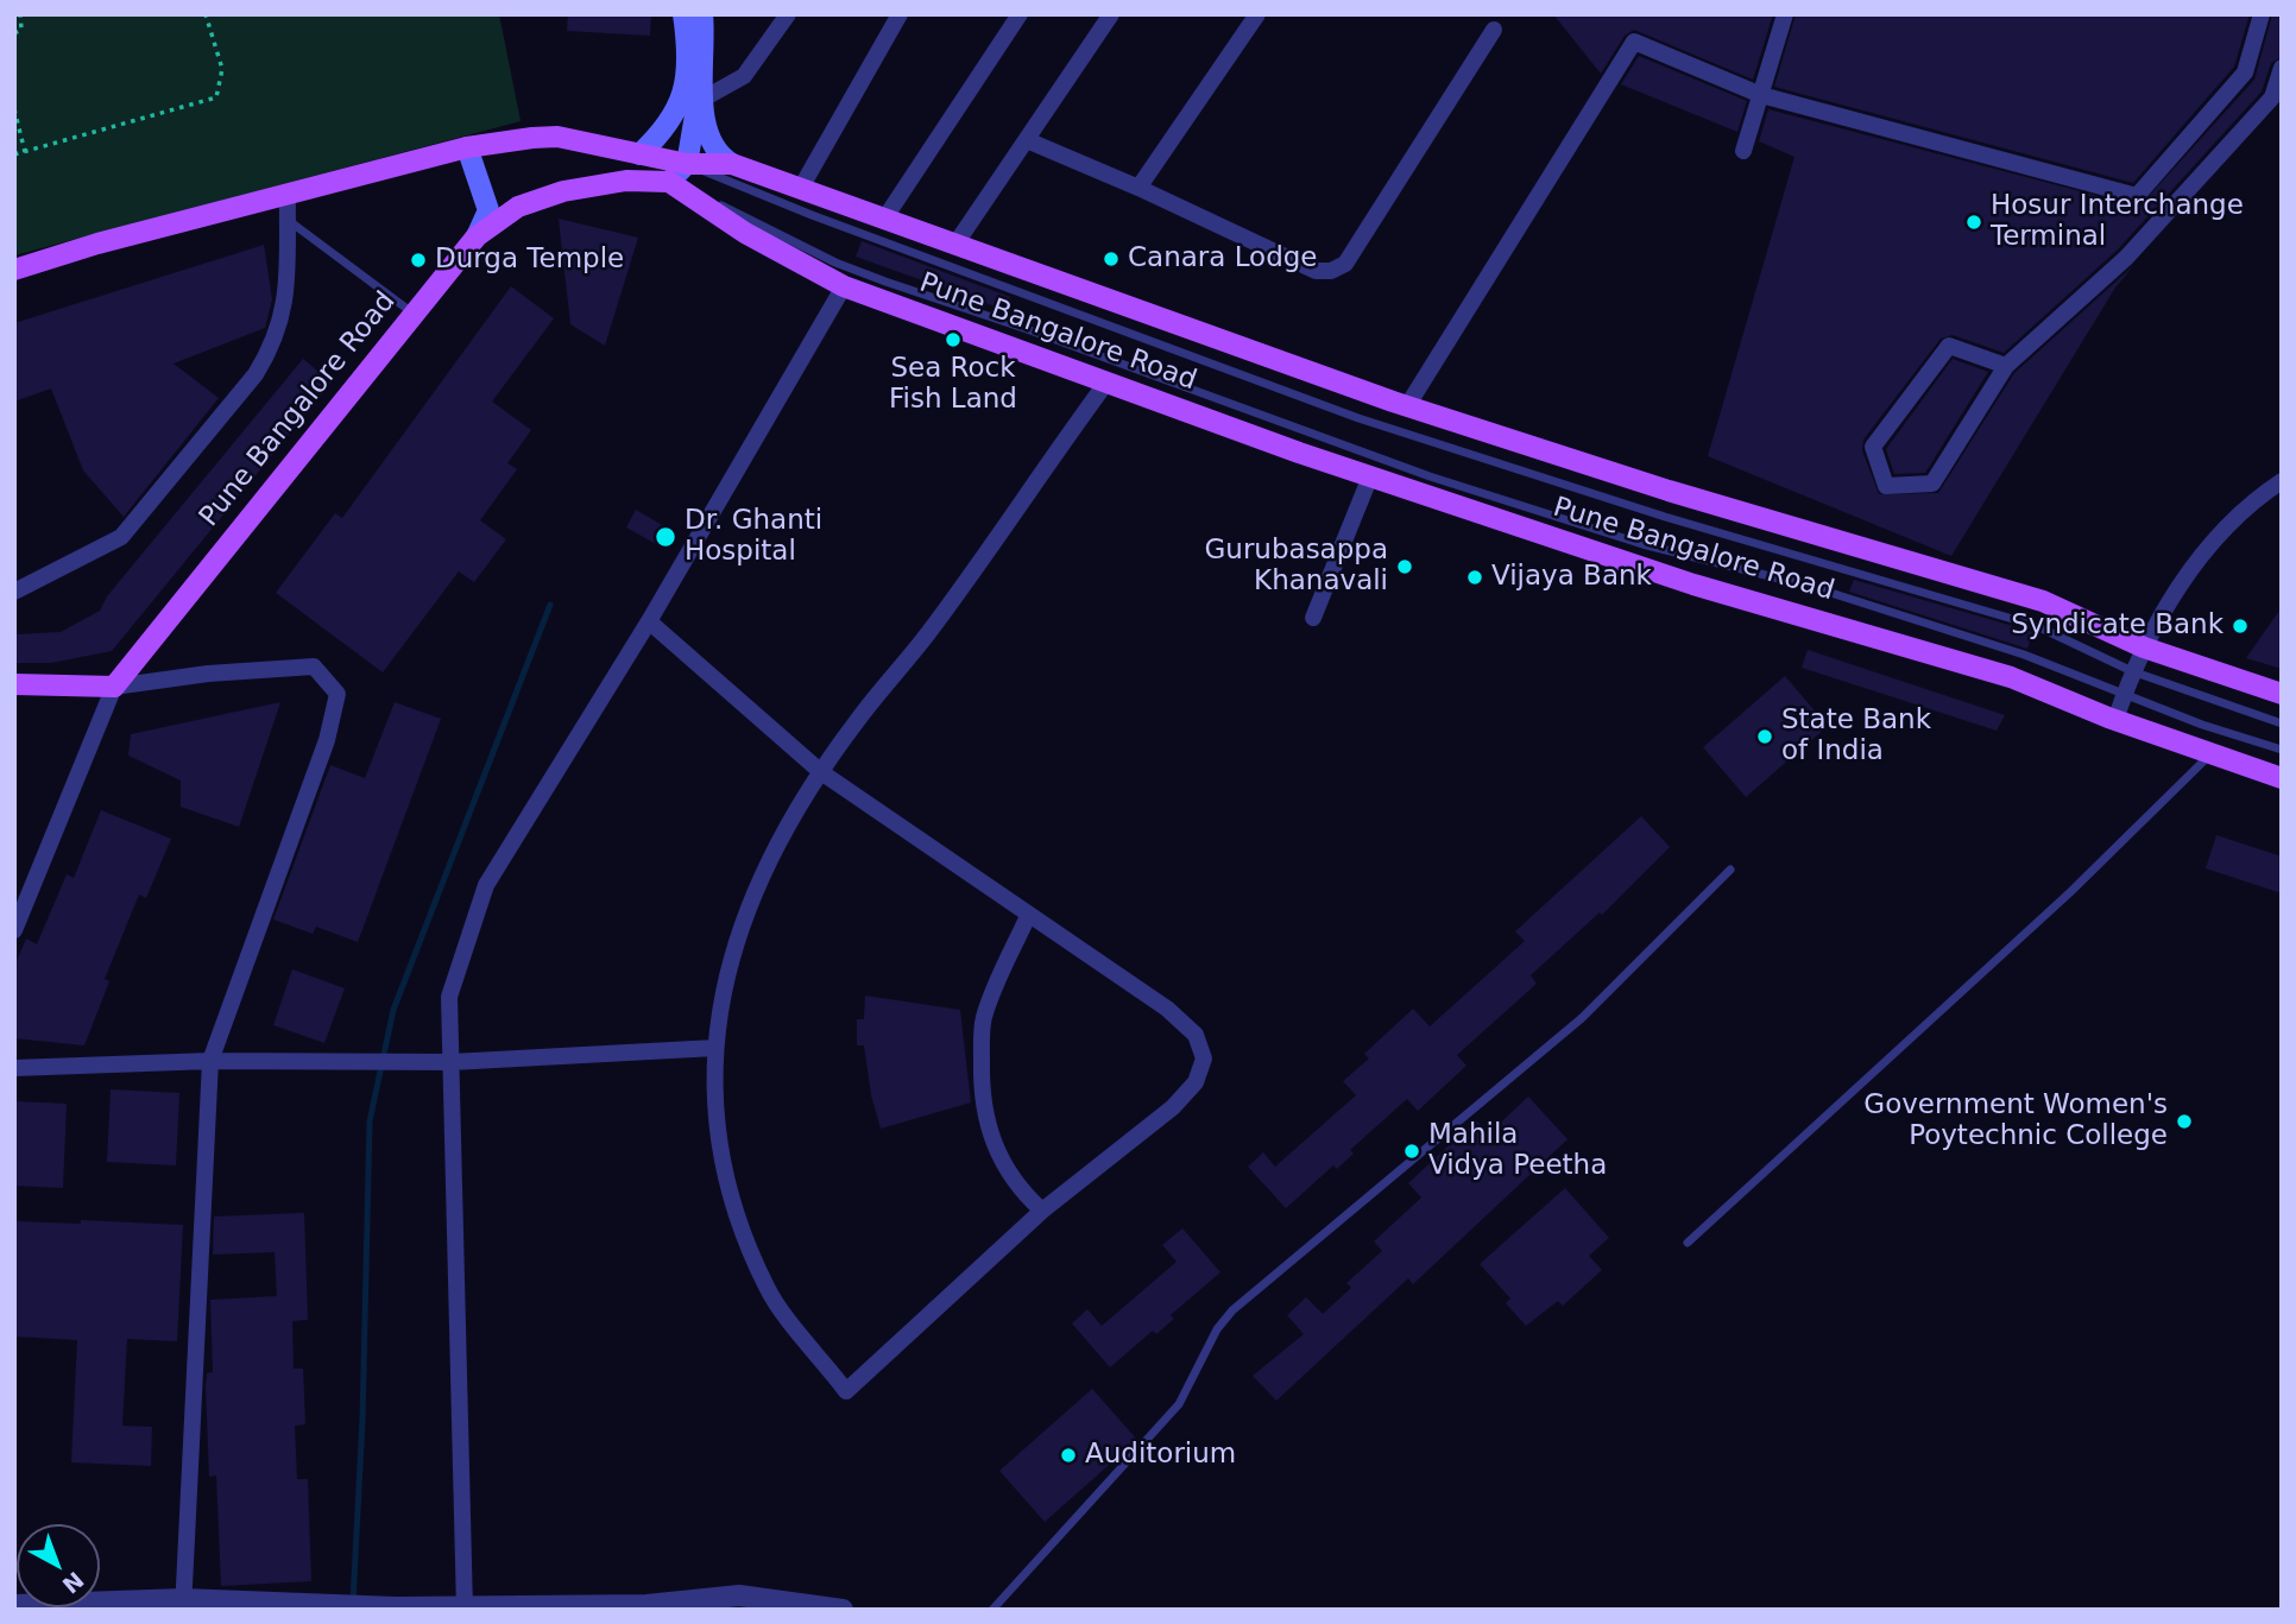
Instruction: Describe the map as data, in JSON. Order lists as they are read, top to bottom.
{
  "streets": {
    "main road": ["Pune Bangalore Road"]
  },
  "places": [
    "Hosur Interchange Terminal",
    "Canara Lodge",
    "Durga Temple",
    "Sea Rock Fish Land",
    "Dr. Ghanti Hospital",
    "Gurubasappa Khanavali",
    "Vijaya Bank",
    "Syndicate Bank",
    "State Bank of India",
    "Government Women's Poytechnic College",
    "Mahila Vidya Peetha",
    "Auditorium"
  ],
  "north": "bottom right"
}
